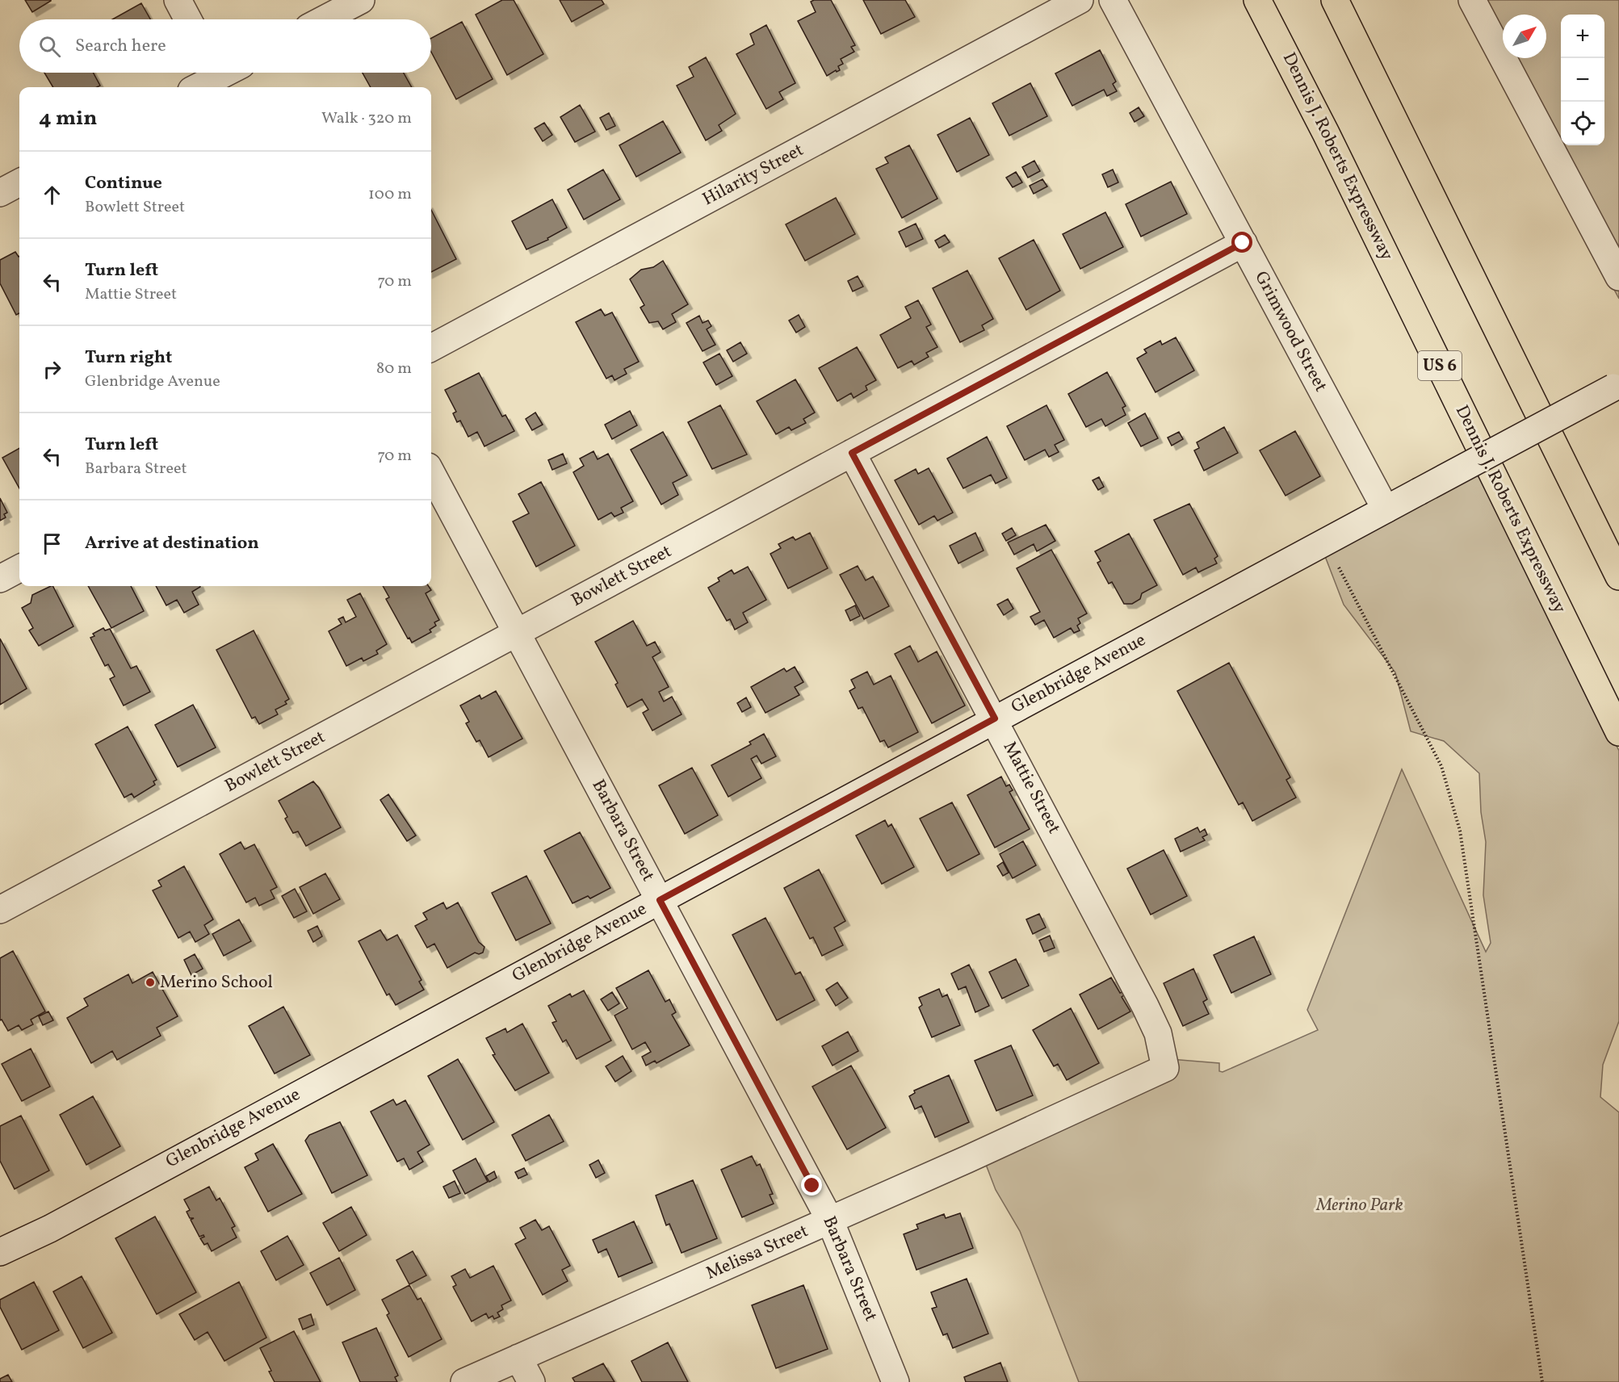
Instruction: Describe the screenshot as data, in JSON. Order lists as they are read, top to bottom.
{
  "streets": {
    "highway": ["Dennis J. Roberts Expressway", "US 6"],
    "street": [
      "Hilarity Street",
      "Grimwood Street",
      "Bowlett Street",
      "Glenbridge Avenue",
      "Mattie Street",
      "Barbara Street",
      "Melissa Street"
    ]
  },
  "crossings": [
    ["Grimwood Street", "Bowlett Street"],
    ["Grimwood Street", "Glenbridge Avenue"],
    ["Bowlett Street", "Mattie Street"],
    ["Bowlett Street", "Barbara Street"],
    ["Glenbridge Avenue", "Mattie Street"],
    ["Glenbridge Avenue", "Barbara Street"],
    ["Mattie Street", "Melissa Street"],
    ["Barbara Street", "Melissa Street"]
  ],
  "parks": ["Merino Park"],
  "places": ["Merino School"],
  "north": "top right",
  "page": {
    "map_buttons": ["+", "−"],
    "search": "Search here",
    "heading": ["4 min", "Walk · 320 m"],
    "list": [
      ["Continue", "Bowlett Street", "100 m"],
      ["Turn left", "Mattie Street", "70 m"],
      ["Turn right", "Glenbridge Avenue", "80 m"],
      ["Turn left", "Barbara Street", "70 m"],
      "Arrive at destination"
    ]
  }
}
